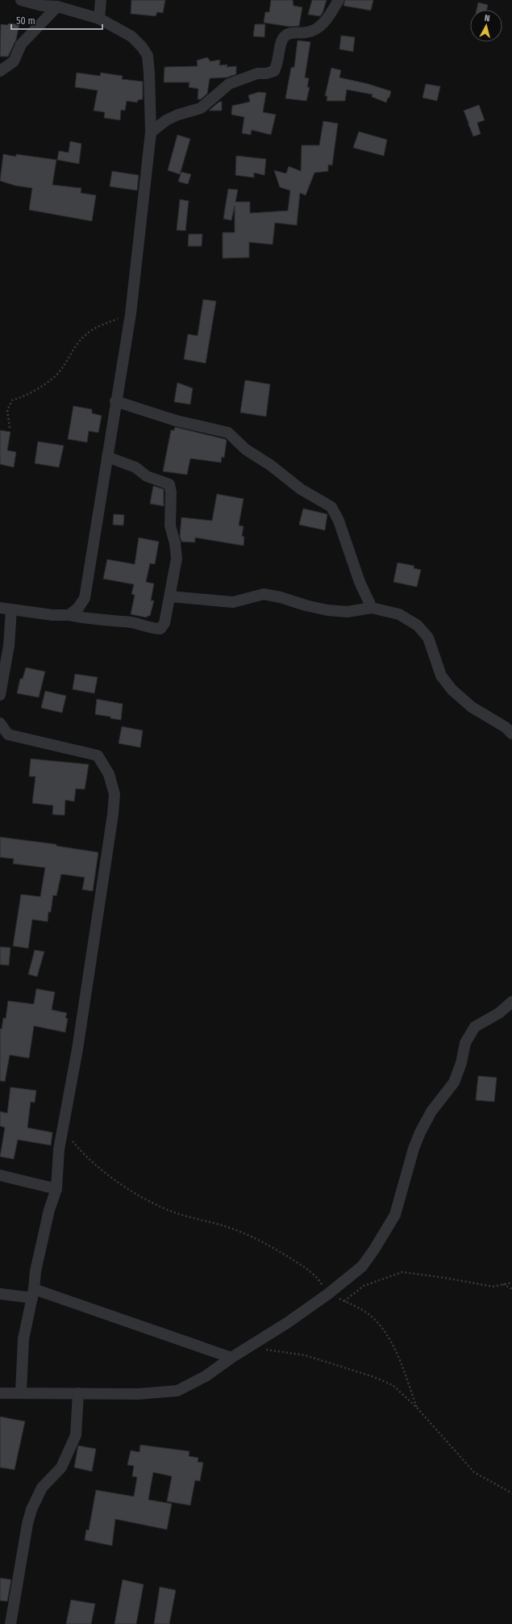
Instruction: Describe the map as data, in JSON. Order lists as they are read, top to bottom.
{
  "scale_bar": "50 m",
  "north": "top"
}
